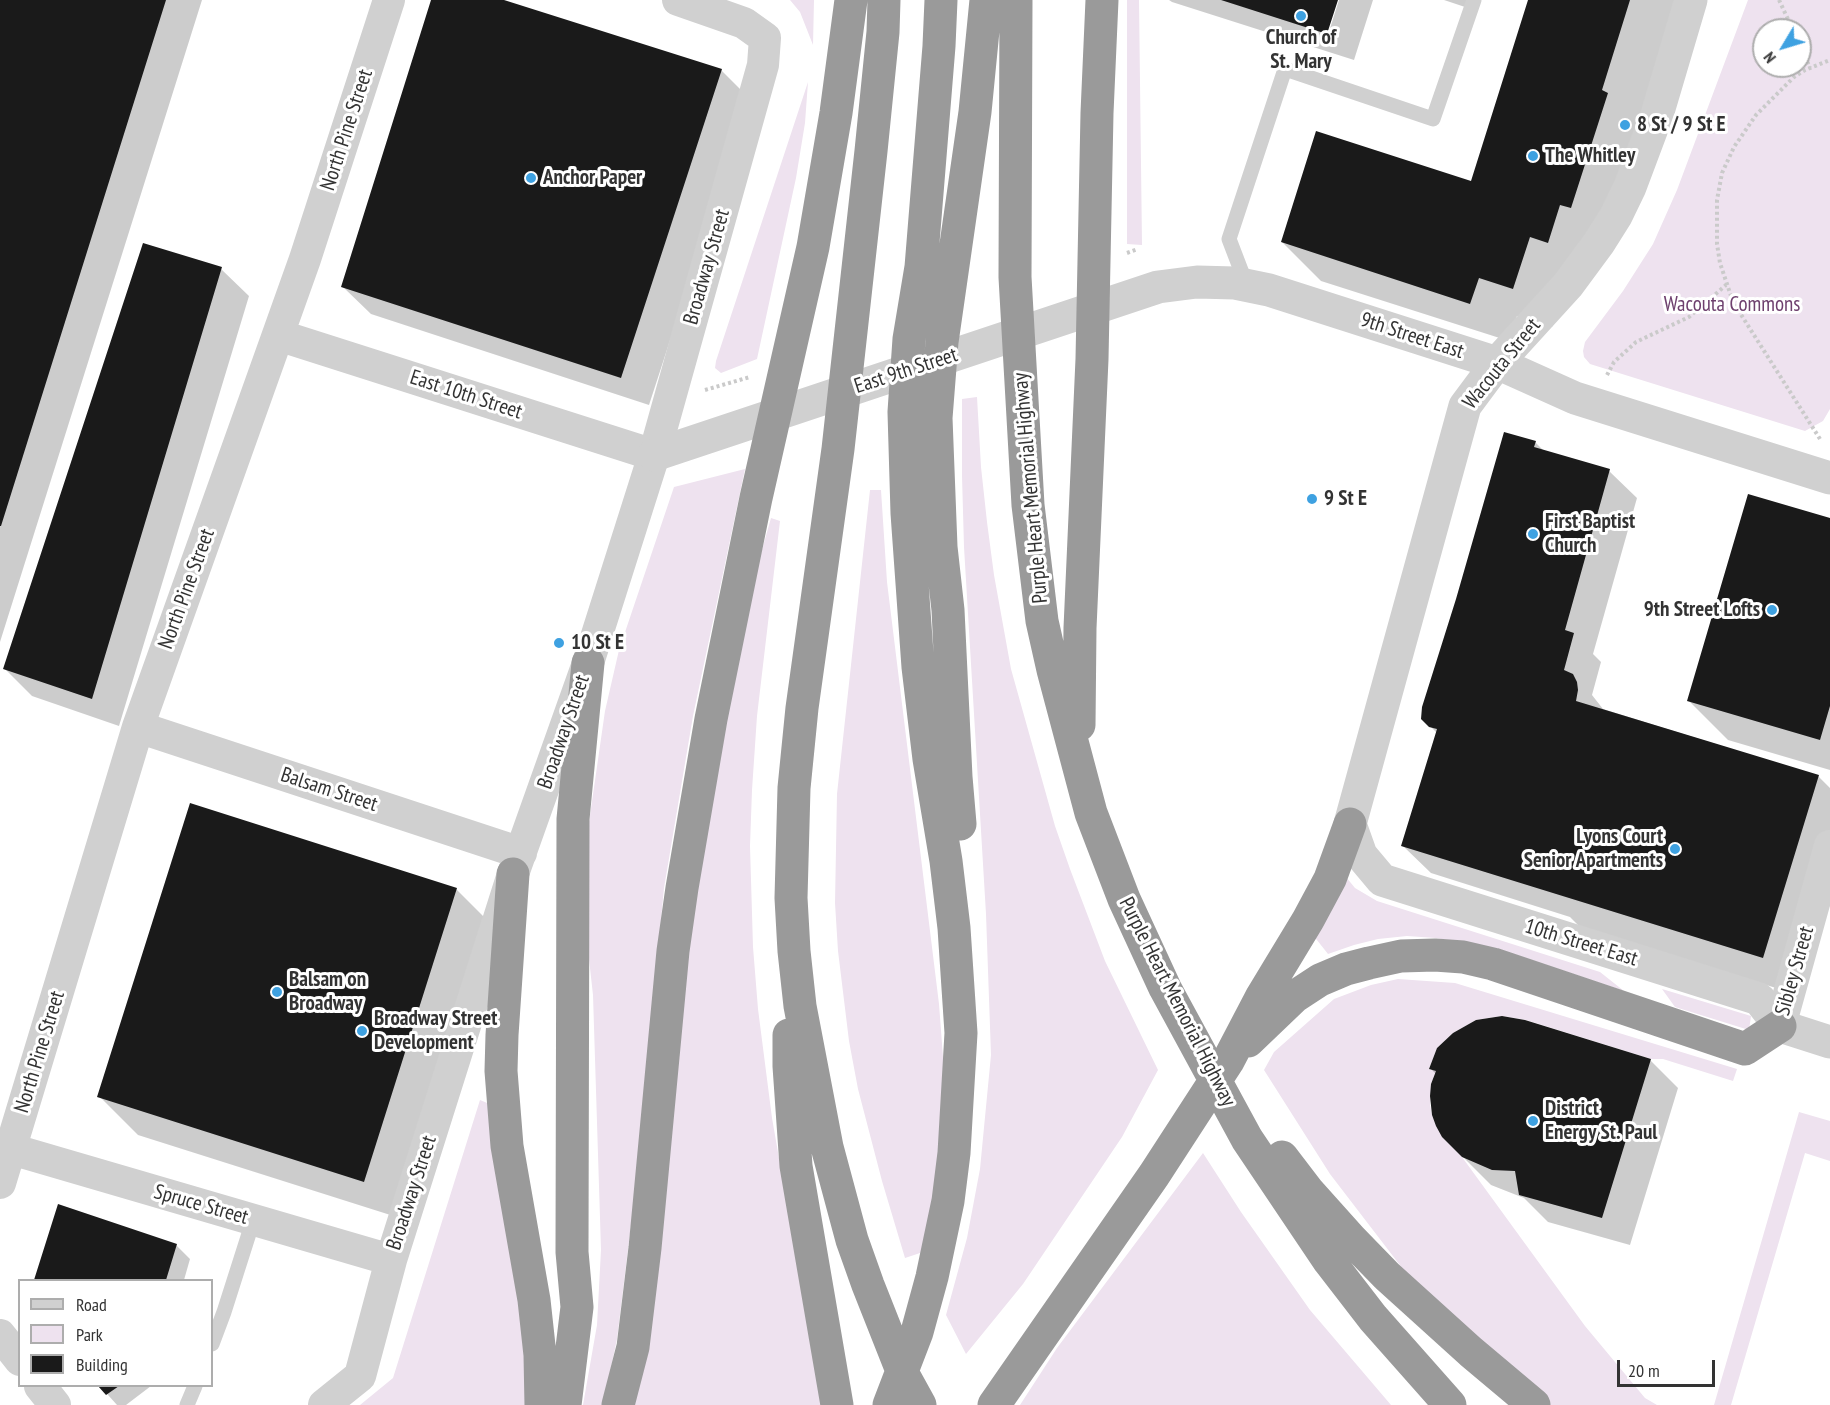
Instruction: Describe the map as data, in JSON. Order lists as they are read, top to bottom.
{
  "streets": {
    "highway": ["Purple Heart Memorial Highway"],
    "street": [
      "North Pine Street",
      "Broadway Street",
      "9th Street East",
      "Wacouta Street",
      "East 9th Street",
      "East 10th Street",
      "Balsam Street",
      "10th Street East",
      "Sibley Street",
      "Spruce Street"
    ]
  },
  "crossings": [
    ["North Pine Street", "East 10th Street"],
    ["North Pine Street", "Balsam Street"],
    ["North Pine Street", "Spruce Street"],
    ["Broadway Street", "East 9th Street"],
    ["Broadway Street", "East 10th Street"],
    ["Broadway Street", "Balsam Street"],
    ["Broadway Street", "Spruce Street"],
    ["9th Street East", "Wacouta Street"],
    ["9th Street East", "East 9th Street"],
    ["Wacouta Street", "10th Street East"],
    ["East 9th Street", "East 10th Street"],
    ["10th Street East", "Sibley Street"]
  ],
  "parks": ["Wacouta Commons"],
  "places": [
    "Church of St. Mary",
    "8 St / 9 St E",
    "The Whitley",
    "Anchor Paper",
    "9 St E",
    "First Baptist Church",
    "9th Street Lofts",
    "10 St E",
    "Lyons Court Senior Apartments",
    "Balsam on Broadway",
    "Broadway Street Development",
    "District Energy St. Paul"
  ],
  "legend": ["Road", "Park", "Building"],
  "scale_bar": "20 m",
  "north": "bottom left"
}
